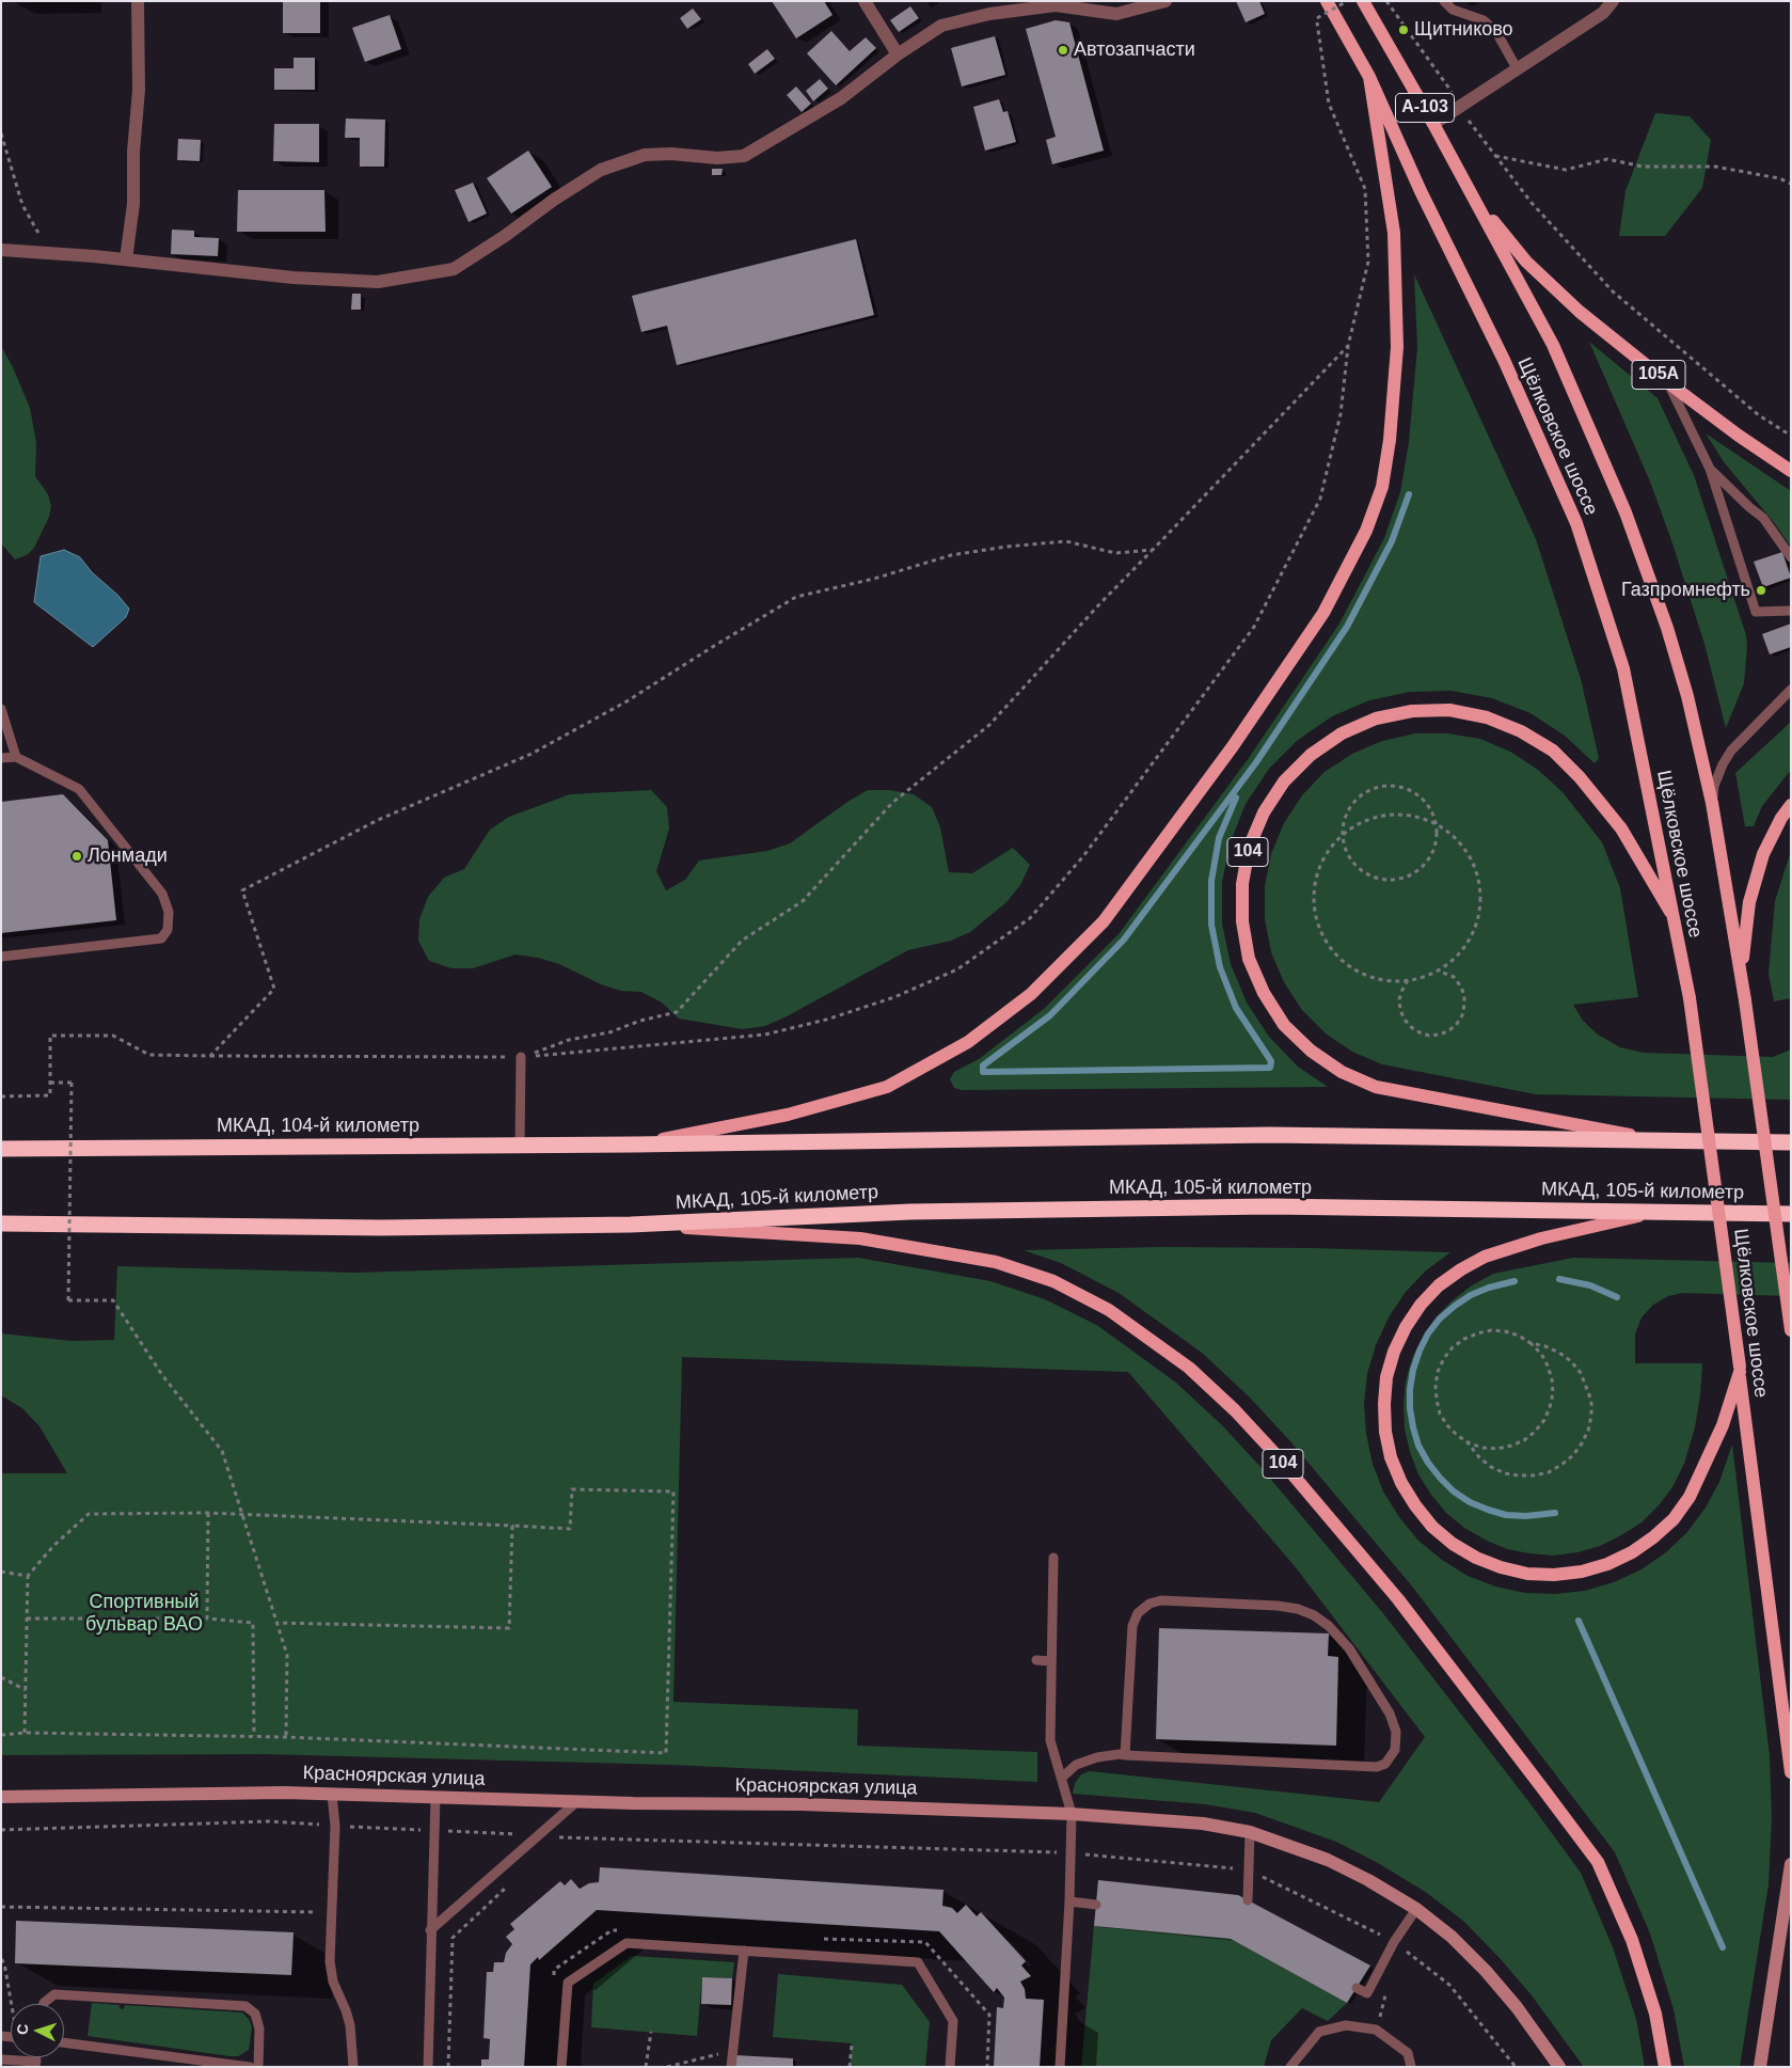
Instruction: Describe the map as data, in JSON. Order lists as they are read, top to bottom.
{
  "streets": {
    "highway": ["МКАД, 104-й километр", "МКАД, 105-й километр"],
    "main road": [
      "А-103",
      "105A",
      "Щёлковское шоссе",
      "104"
    ],
    "street": ["Красноярская улица"]
  },
  "crossings": [
    ["105A", "Щёлковское шоссе"],
    ["Щёлковское шоссе", "104"],
    ["104", "МКАД, 105-й километр"]
  ],
  "parks": ["Спортивный бульвар ВАО"],
  "places": [
    "Щитниково",
    "Автозапчасти",
    "Газпромнефть",
    "Лонмади"
  ],
  "north": "left"
}
